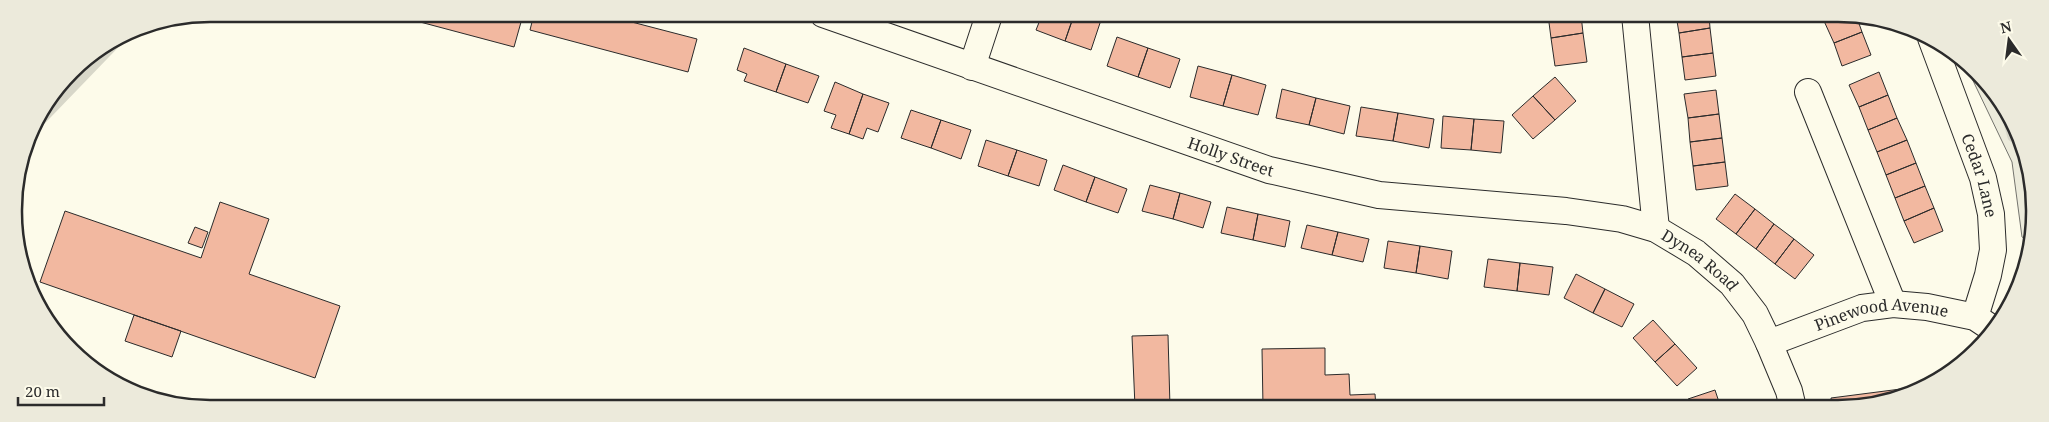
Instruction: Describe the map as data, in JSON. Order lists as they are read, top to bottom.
{
  "streets": {
    "street": [
      "Holly Street",
      "Cedar Lane",
      "Dynea Road",
      "Pinewood Avenue"
    ]
  },
  "crossings": [
    ["Holly Street", "Dynea Road"],
    ["Cedar Lane", "Pinewood Avenue"],
    ["Dynea Road", "Pinewood Avenue"]
  ],
  "scale_bar": "20 m",
  "north": "top"
}
